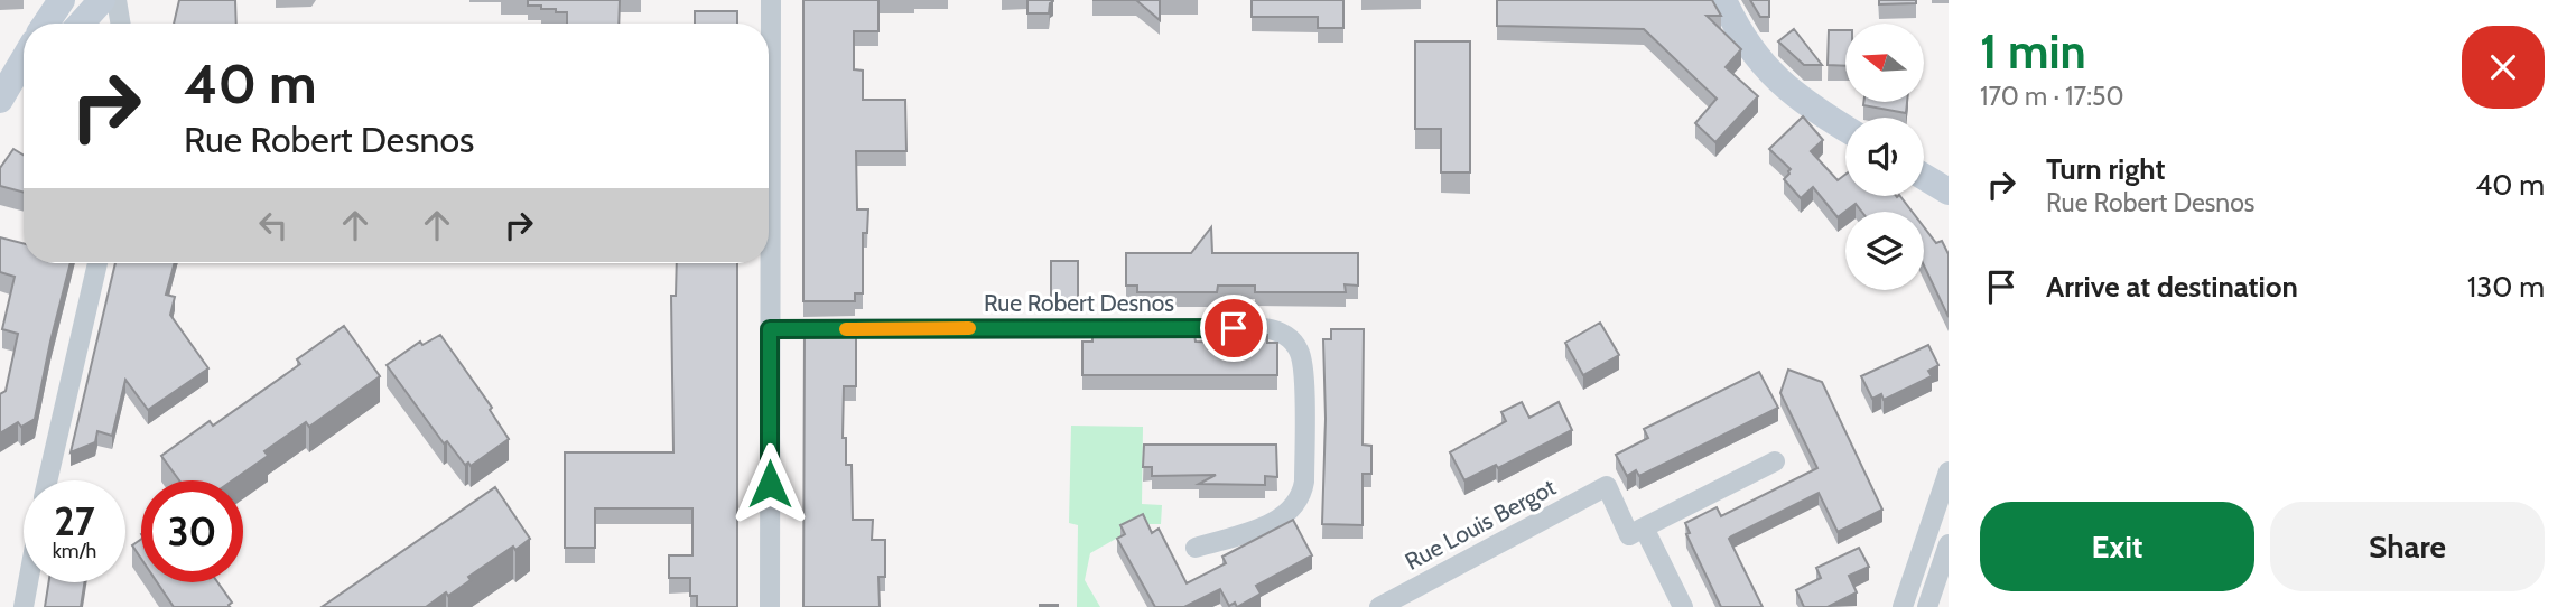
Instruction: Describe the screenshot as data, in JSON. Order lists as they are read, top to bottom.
{
  "streets": {
    "street": ["Rue Robert Desnos", "Rue Louis Bergot"]
  },
  "north": "left",
  "page": {
    "heading": ["1 min", "170 m · 17:50"],
    "turn": ["40 m", "Rue Robert Desnos"],
    "list": [
      {
        "name": "Turn right",
        "note": "Rue Robert Desnos",
        "value": "40 m"
      },
      {
        "name": "Arrive at destination",
        "value": "130 m"
      }
    ],
    "speed": "27 km/h",
    "limit": "30",
    "buttons": ["Exit", "Share"]
  }
}
